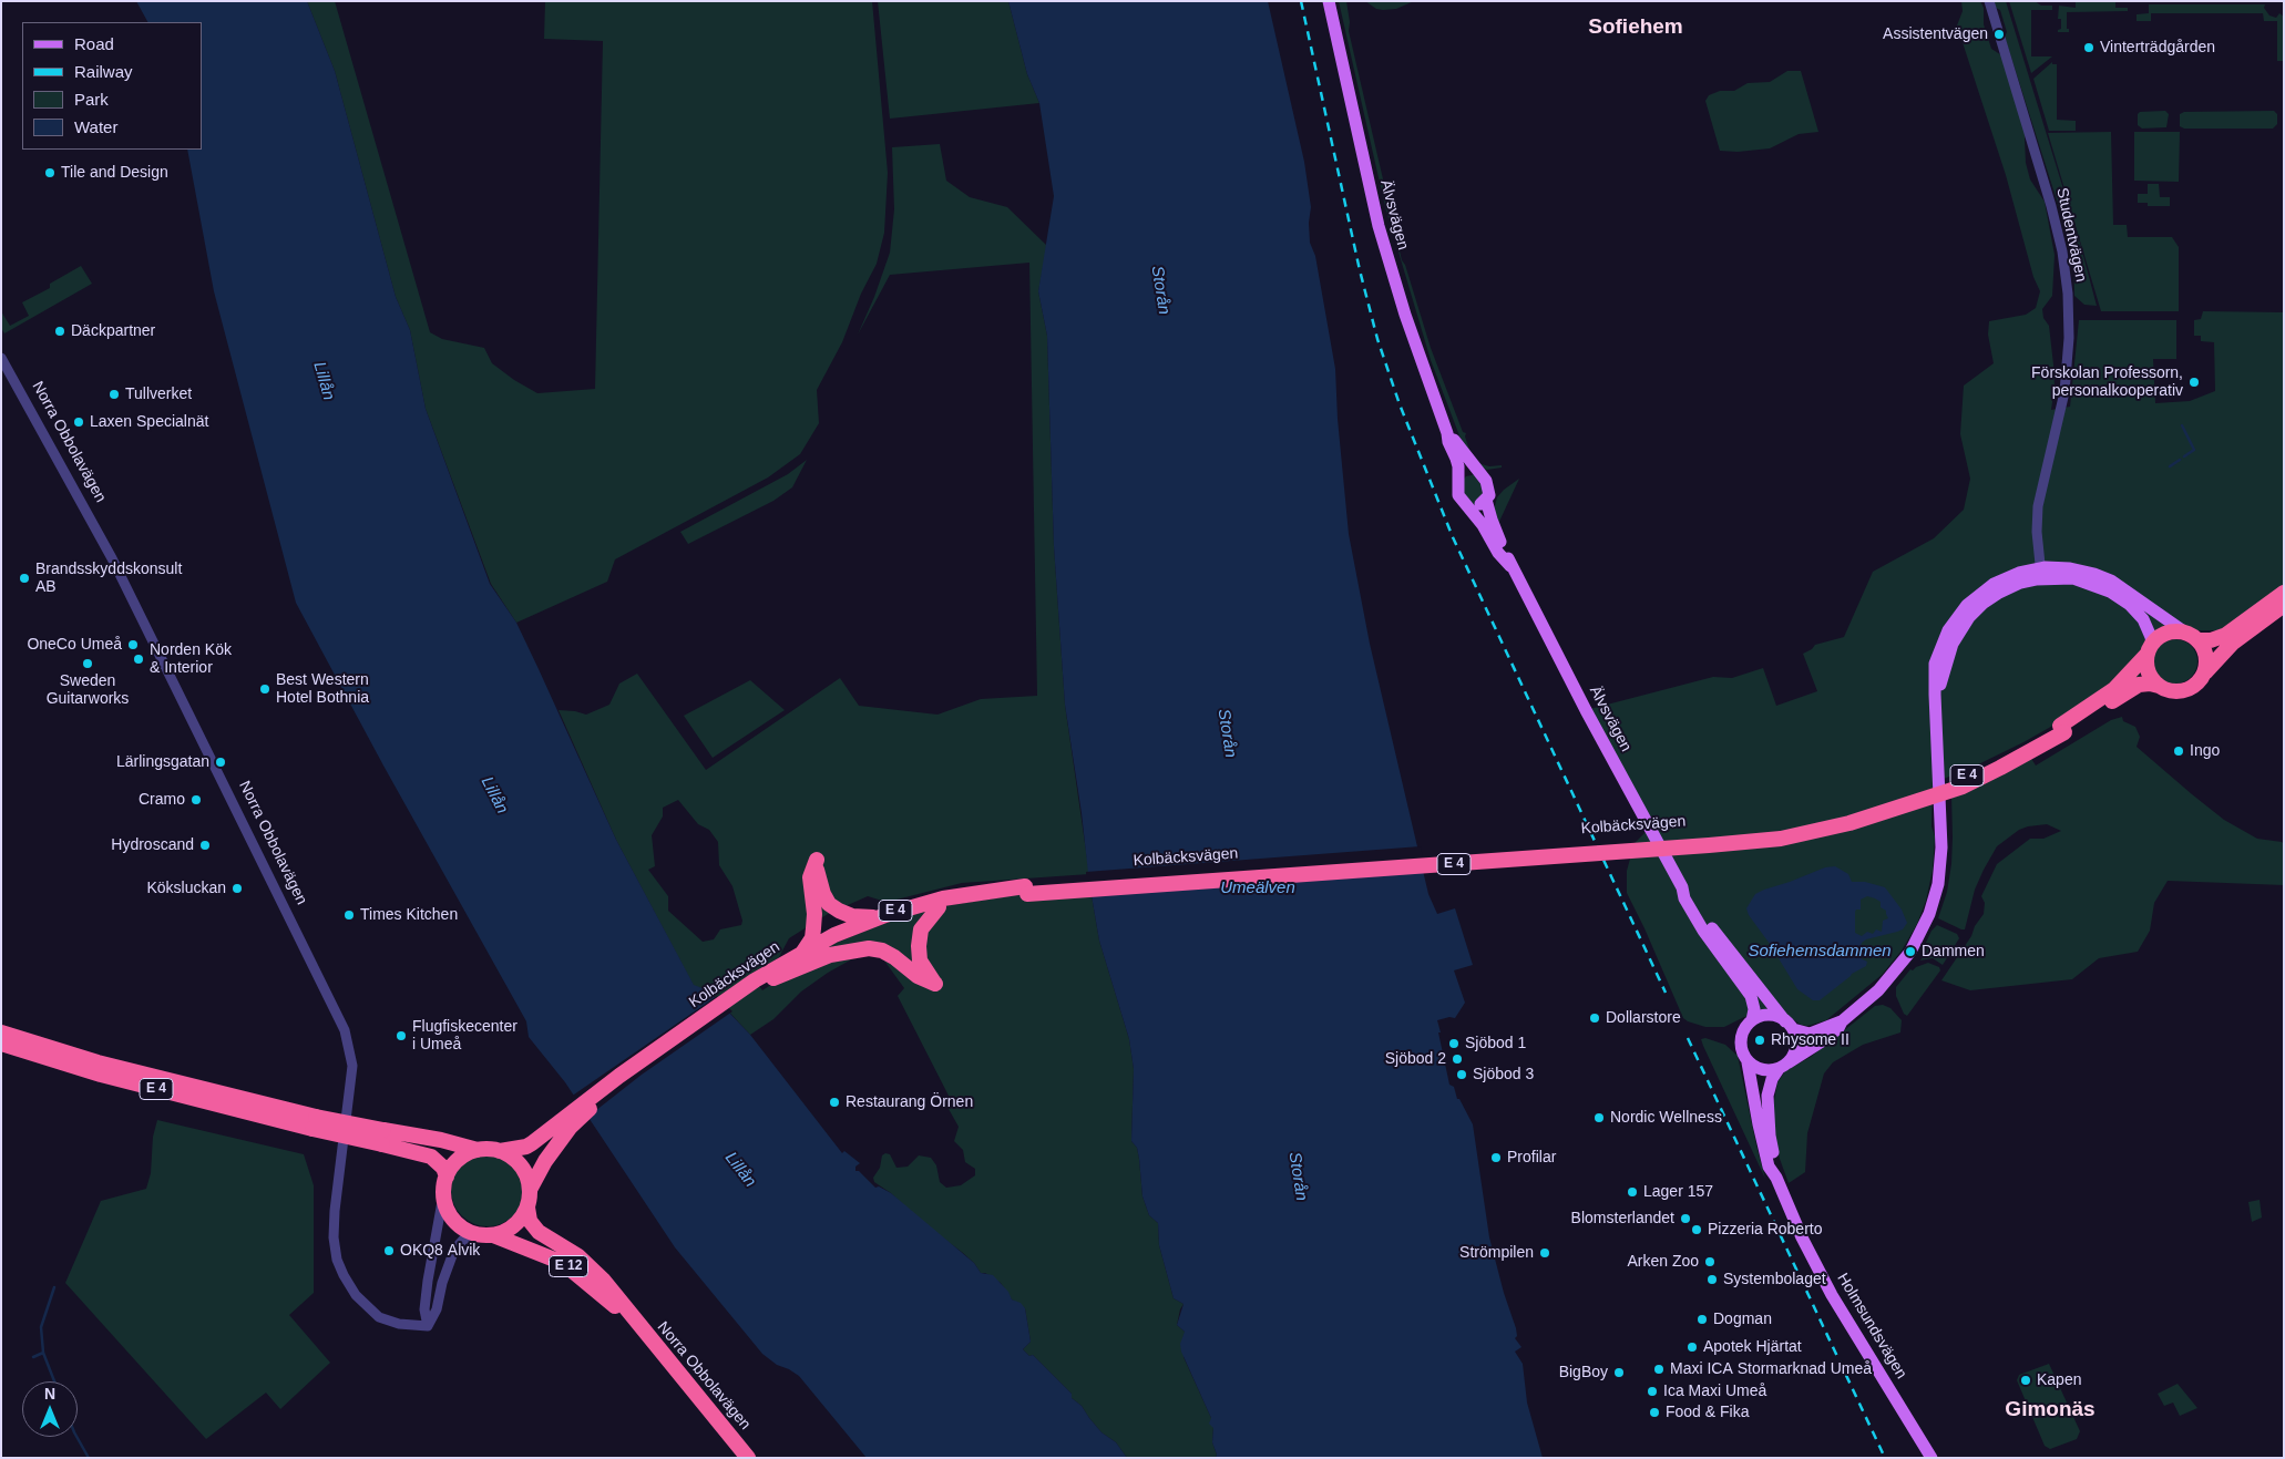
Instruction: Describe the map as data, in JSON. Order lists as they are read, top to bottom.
{
  "streets": {
    "highway": [
      "Norra Obbolavägen",
      "E 4",
      "Kolbäcksvägen",
      "E 12"
    ],
    "main road": ["Älvsvägen", "Holmsundsvägen"],
    "street": ["Studentvägen"]
  },
  "crossings": [
    ["Älvsvägen", "Holmsundsvägen"],
    ["Norra Obbolavägen", "E 4"],
    ["Norra Obbolavägen", "Kolbäcksvägen"],
    ["E 4", "Kolbäcksvägen"]
  ],
  "districts": ["Sofiehem", "Gimonäs"],
  "water": [
    "Storån",
    "Lillån",
    "Umeälven",
    "Sofiehemsdammen"
  ],
  "places": [
    "Assistentvägen",
    "Vinterträdgården",
    "Tile and Design",
    "Däckpartner",
    "Förskolan Professorn, personalkooperativ",
    "Tullverket",
    "Laxen Specialnät",
    "Brandsskyddskonsult AB",
    "OneCo Umeå",
    "Norden Kök & Interior",
    "Sweden Guitarworks",
    "Best Western Hotel Bothnia",
    "Ingo",
    "Lärlingsgatan",
    "Cramo",
    "Hydroscand",
    "Köksluckan",
    "Times Kitchen",
    "Dammen",
    "Dollarstore",
    "Flugfiskecenter i Umeå",
    "Rhysome II",
    "Sjöbod 1",
    "Sjöbod 2",
    "Sjöbod 3",
    "Restaurang Örnen",
    "Nordic Wellness",
    "Profilar",
    "Lager 157",
    "Blomsterlandet",
    "Pizzeria Roberto",
    "OKQ8 Alvik",
    "Strömpilen",
    "Arken Zoo",
    "Systembolaget",
    "Dogman",
    "Apotek Hjärtat",
    "Maxi ICA Stormarknad Umeå",
    "BigBoy",
    "Kapen",
    "Ica Maxi Umeå",
    "Food & Fika"
  ],
  "legend": [
    "Road",
    "Railway",
    "Park",
    "Water"
  ],
  "north": "top"
}
